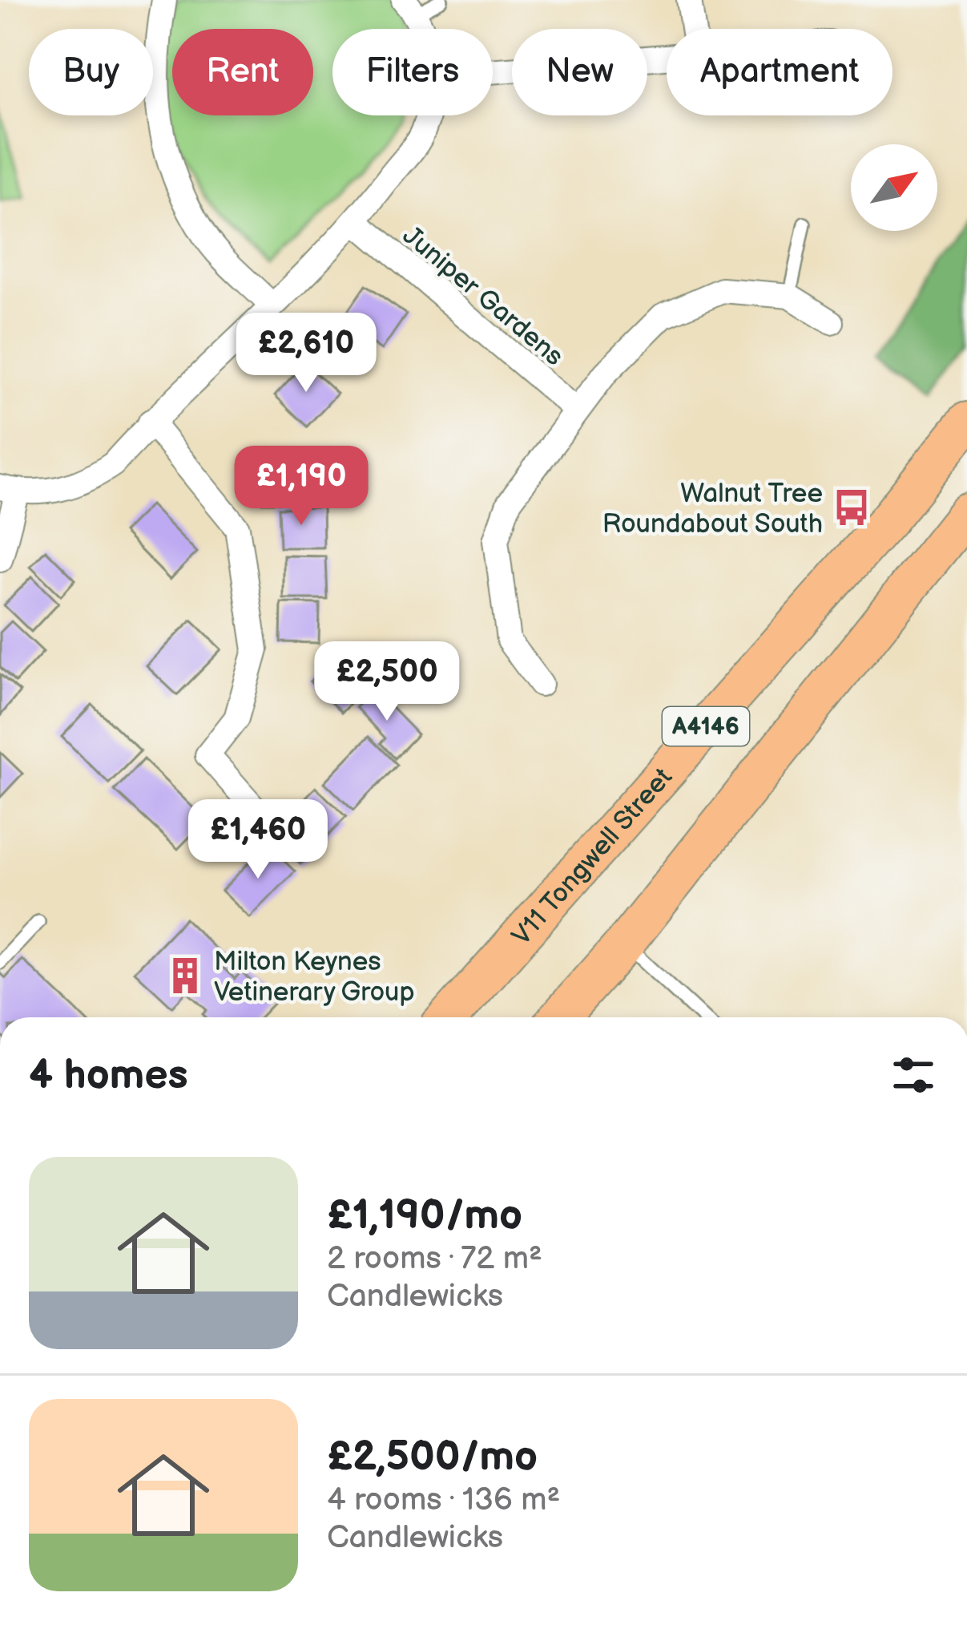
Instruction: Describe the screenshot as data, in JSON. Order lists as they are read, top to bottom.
{
  "streets": {
    "highway": ["A4146", "V11 Tongwell Street"],
    "street": ["Juniper Gardens"]
  },
  "places": {
    "bus stop": ["Walnut Tree Roundabout South"],
    "building": ["Milton Keynes Vetinerary Group"]
  },
  "north": "top right",
  "page": {
    "chip": [
      "Buy",
      "Rent",
      "Filters",
      "New",
      "Apartment"
    ],
    "price": [
      "£2,610",
      "£1,190",
      "£2,500",
      "£1,460"
    ],
    "heading": "4 homes",
    "list": [
      {
        "name": "£1,190/mo",
        "note": "2 rooms · 72 m² · Candlewicks"
      },
      {
        "name": "£2,500/mo",
        "note": "4 rooms · 136 m² · Candlewicks"
      }
    ]
  }
}
